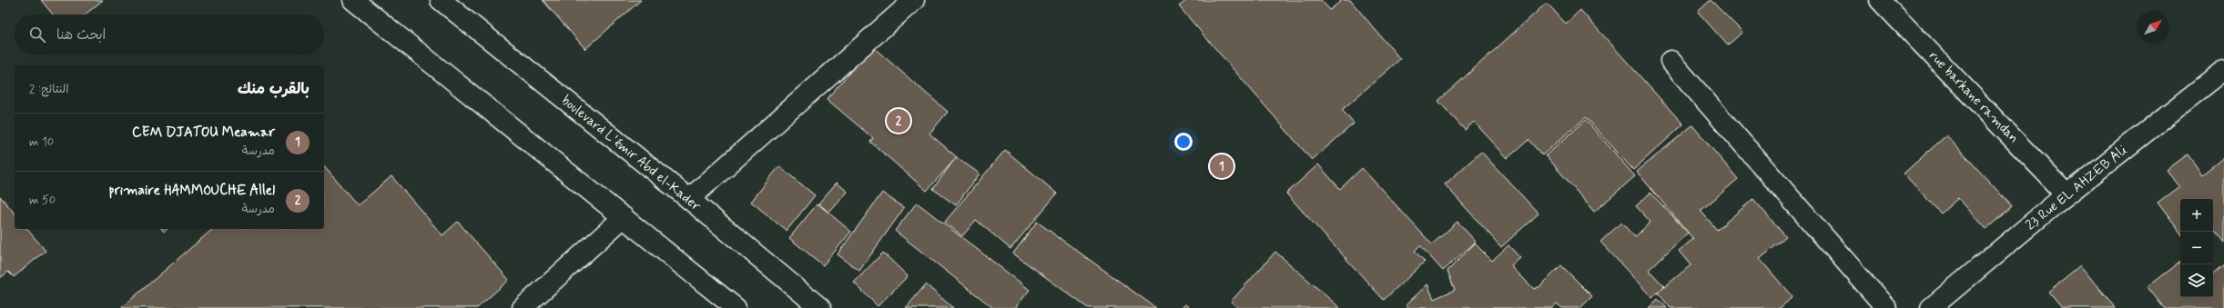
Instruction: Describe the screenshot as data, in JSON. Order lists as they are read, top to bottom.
{
  "streets": {
    "main road": ["rue barkane ramdan", "boulevard L'émir Abd el-Kader", "23 Rue EL AHZEB Ali"]
  },
  "crossings": [
    ["rue barkane ramdan", "23 Rue EL AHZEB Ali"]
  ],
  "north": "top right",
  "page": {
    "search": "ابحث هنا",
    "heading": ["بالقرب منك", "النتائج: 2"],
    "pins": ["2", "1"],
    "list": [
      {
        "mark": "1",
        "name": "CEM DJATOU Meamar",
        "note": "مدرسة",
        "value": "10 m"
      },
      {
        "mark": "2",
        "name": "primaire HAMMOUCHE Allel",
        "note": "مدرسة",
        "value": "50 m"
      }
    ],
    "map_buttons": ["+", "−"]
  }
}
